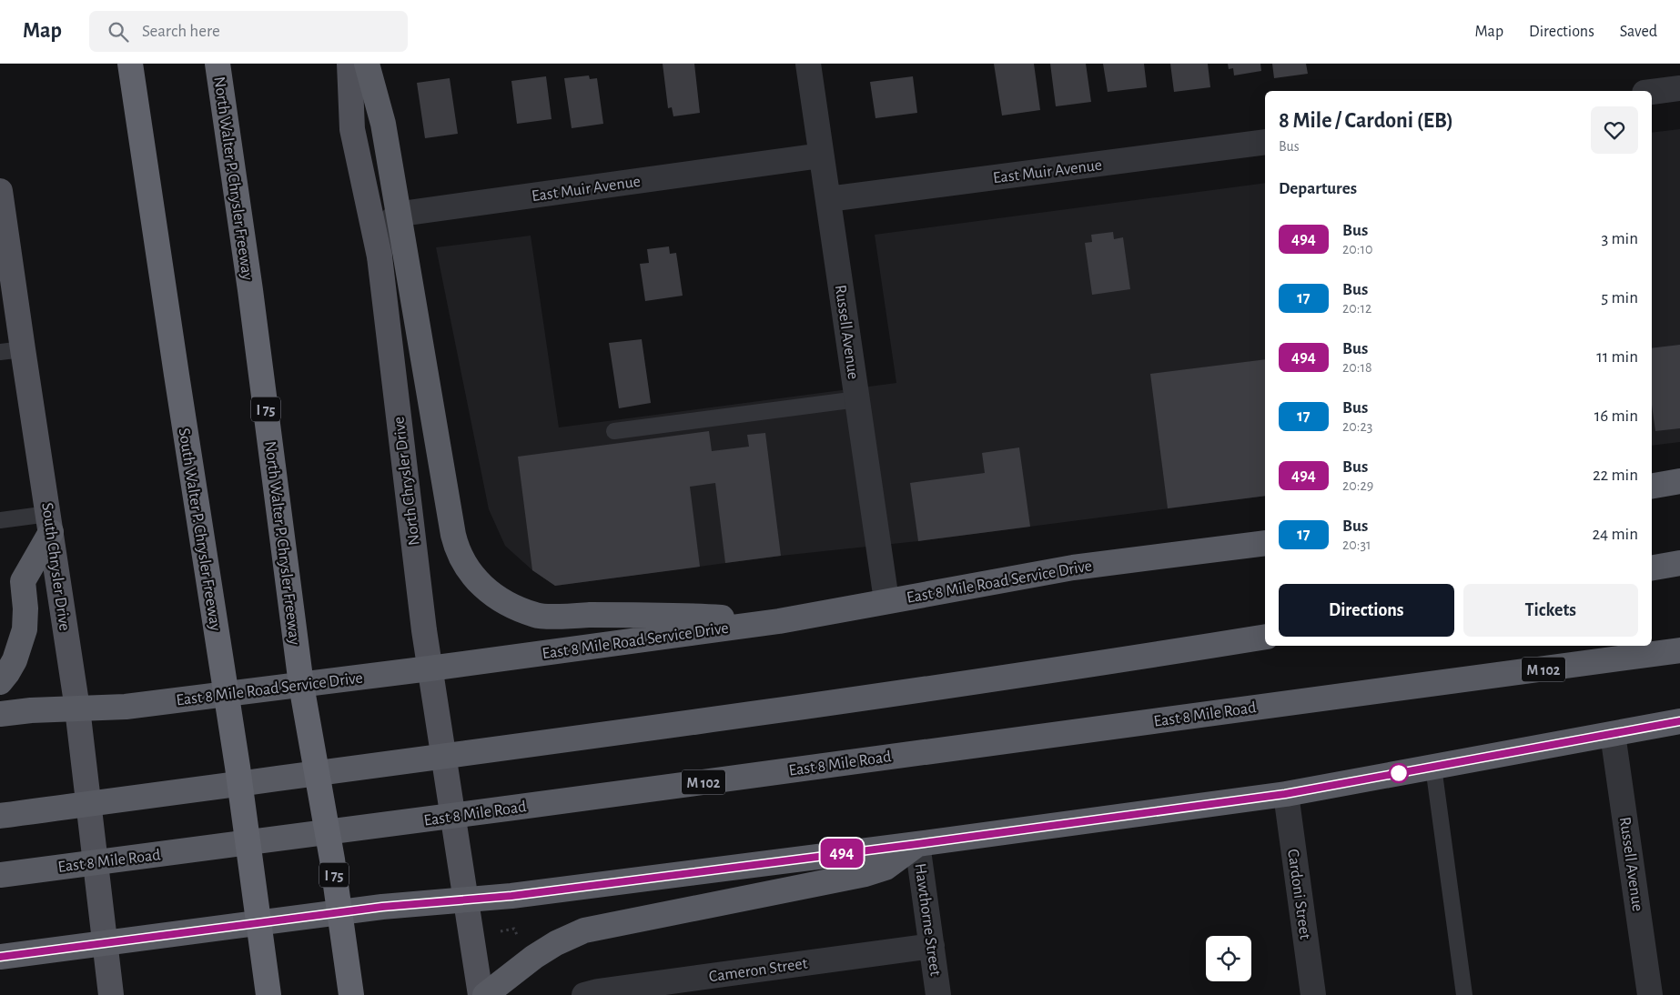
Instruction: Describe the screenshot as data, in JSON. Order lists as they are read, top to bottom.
{
  "streets": {
    "highway": [
      "North Walter P. Chrysler Freeway",
      "I 75",
      "South Walter P. Chrysler Freeway",
      "East 8 Mile Road Service Drive",
      "M 102",
      "East 8 Mile Road"
    ],
    "main road": ["North Chrysler Drive", "South Chrysler Drive"],
    "street": [
      "East Muir Avenue",
      "Russell Avenue",
      "Cardoni Street",
      "Hawthorne Street",
      "Cameron Street"
    ]
  },
  "crossings": [
    ["East Muir Avenue", "Russell Avenue"],
    ["Russell Avenue", "East 8 Mile Road Service Drive"],
    ["North Chrysler Drive", "East 8 Mile Road Service Drive"],
    ["South Chrysler Drive", "East 8 Mile Road Service Drive"],
    ["Hawthorne Street", "Cameron Street"]
  ],
  "lines": ["bus line 494"],
  "page": {
    "header": "Map",
    "search": "Search here",
    "nav": ["Map", "Directions", "Saved"],
    "on_map": "494",
    "heading": [
      ["8 Mile / Cardoni (EB)", "Bus"],
      "Departures"
    ],
    "list": [
      {
        "mark": "494",
        "name": "Bus",
        "note": "20:10",
        "value": "3 min"
      },
      {
        "mark": "17",
        "name": "Bus",
        "note": "20:12",
        "value": "5 min"
      },
      {
        "mark": "494",
        "name": "Bus",
        "note": "20:18",
        "value": "11 min"
      },
      {
        "mark": "17",
        "name": "Bus",
        "note": "20:23",
        "value": "16 min"
      },
      {
        "mark": "494",
        "name": "Bus",
        "note": "20:29",
        "value": "22 min"
      },
      {
        "mark": "17",
        "name": "Bus",
        "note": "20:31",
        "value": "24 min"
      }
    ],
    "buttons": ["Directions", "Tickets"]
  }
}
